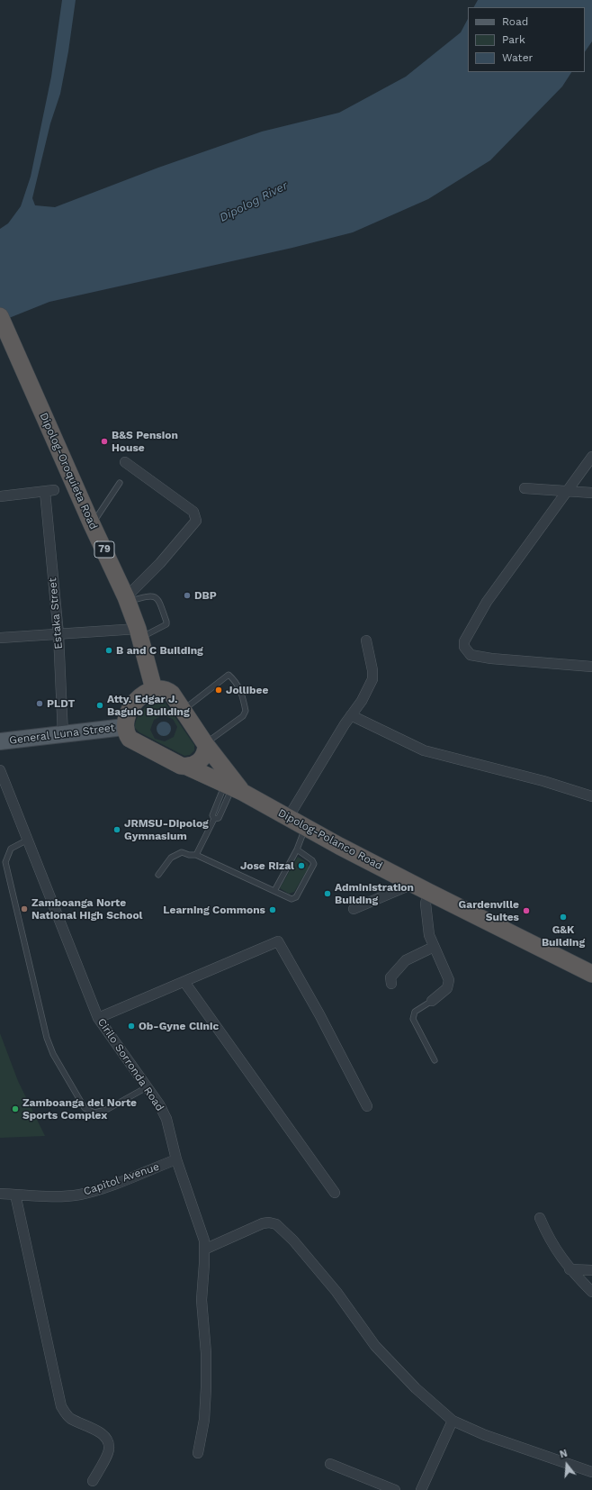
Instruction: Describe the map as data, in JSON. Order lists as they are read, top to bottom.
{
  "streets": {
    "highway": ["Dipolog-Oroquieta Road", "79", "Dipolog-Polanco Road"],
    "main road": ["General Luna Street"],
    "street": ["Estaka Street", "Cirilo Sorronda Road", "Capitol Avenue"]
  },
  "crossings": [
    ["Estaka Street", "General Luna Street"],
    ["General Luna Street", "Dipolog-Polanco Road"],
    ["Cirilo Sorronda Road", "Capitol Avenue"]
  ],
  "water": ["Dipolog River"],
  "places": [
    "B&S Pension House",
    "DBP",
    "B and C Building",
    "Jollibee",
    "PLDT",
    "Atty. Edgar J. Baguio Building",
    "JRMSU-Dipolog Gymnasium",
    "Jose Rizal",
    "Administration Building",
    "Zamboanga Norte National High School",
    "Learning Commons",
    "Gardenville Suites",
    "G&K Building",
    "Ob-Gyne Clinic",
    "Zamboanga del Norte Sports Complex"
  ],
  "legend": ["Road", "Park", "Water"],
  "north": "top"
}
